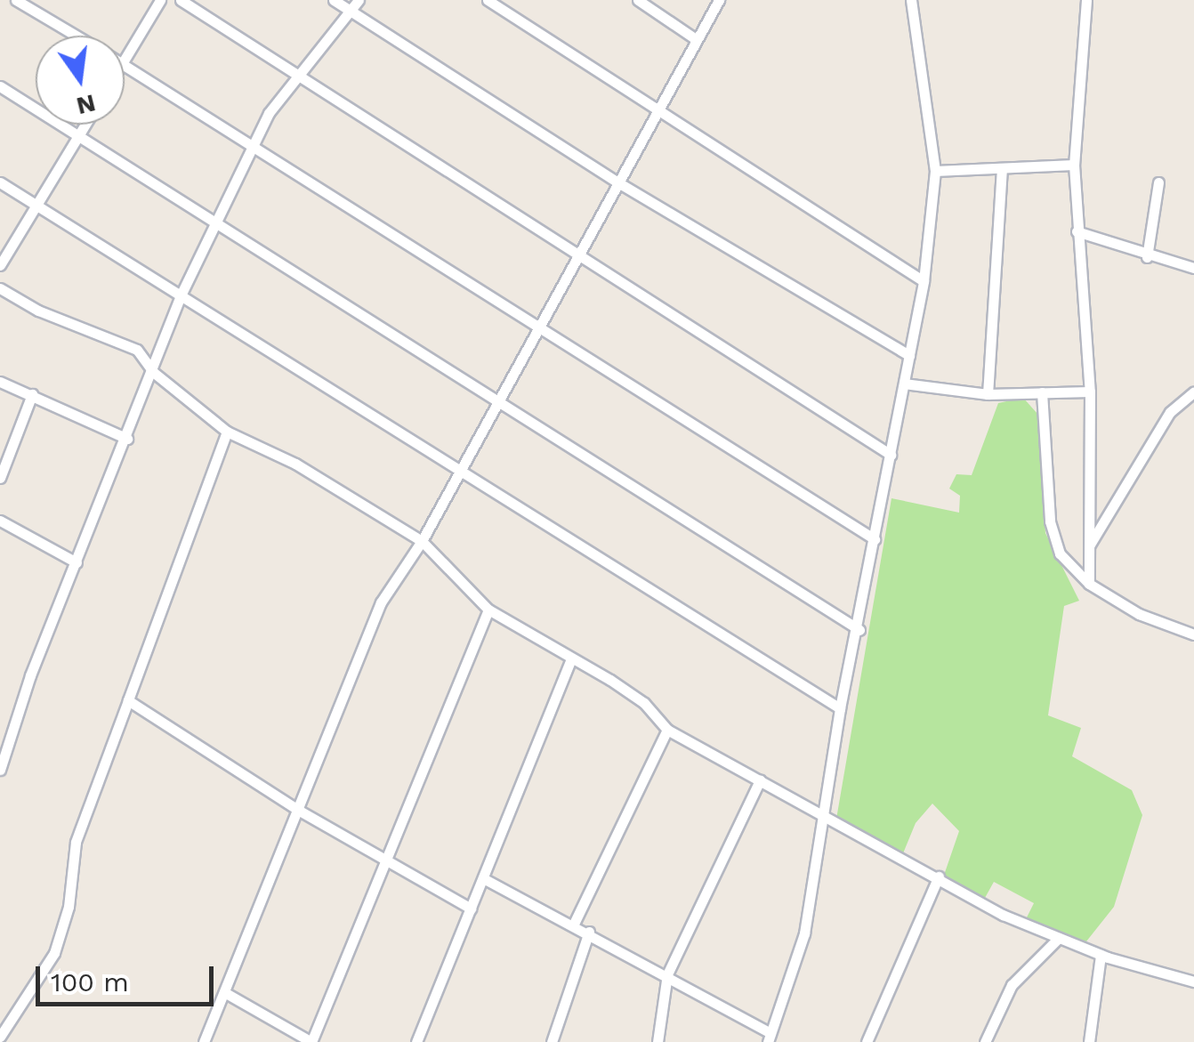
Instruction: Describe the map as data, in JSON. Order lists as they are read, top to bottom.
{
  "scale_bar": "100 m",
  "north": "bottom"
}
